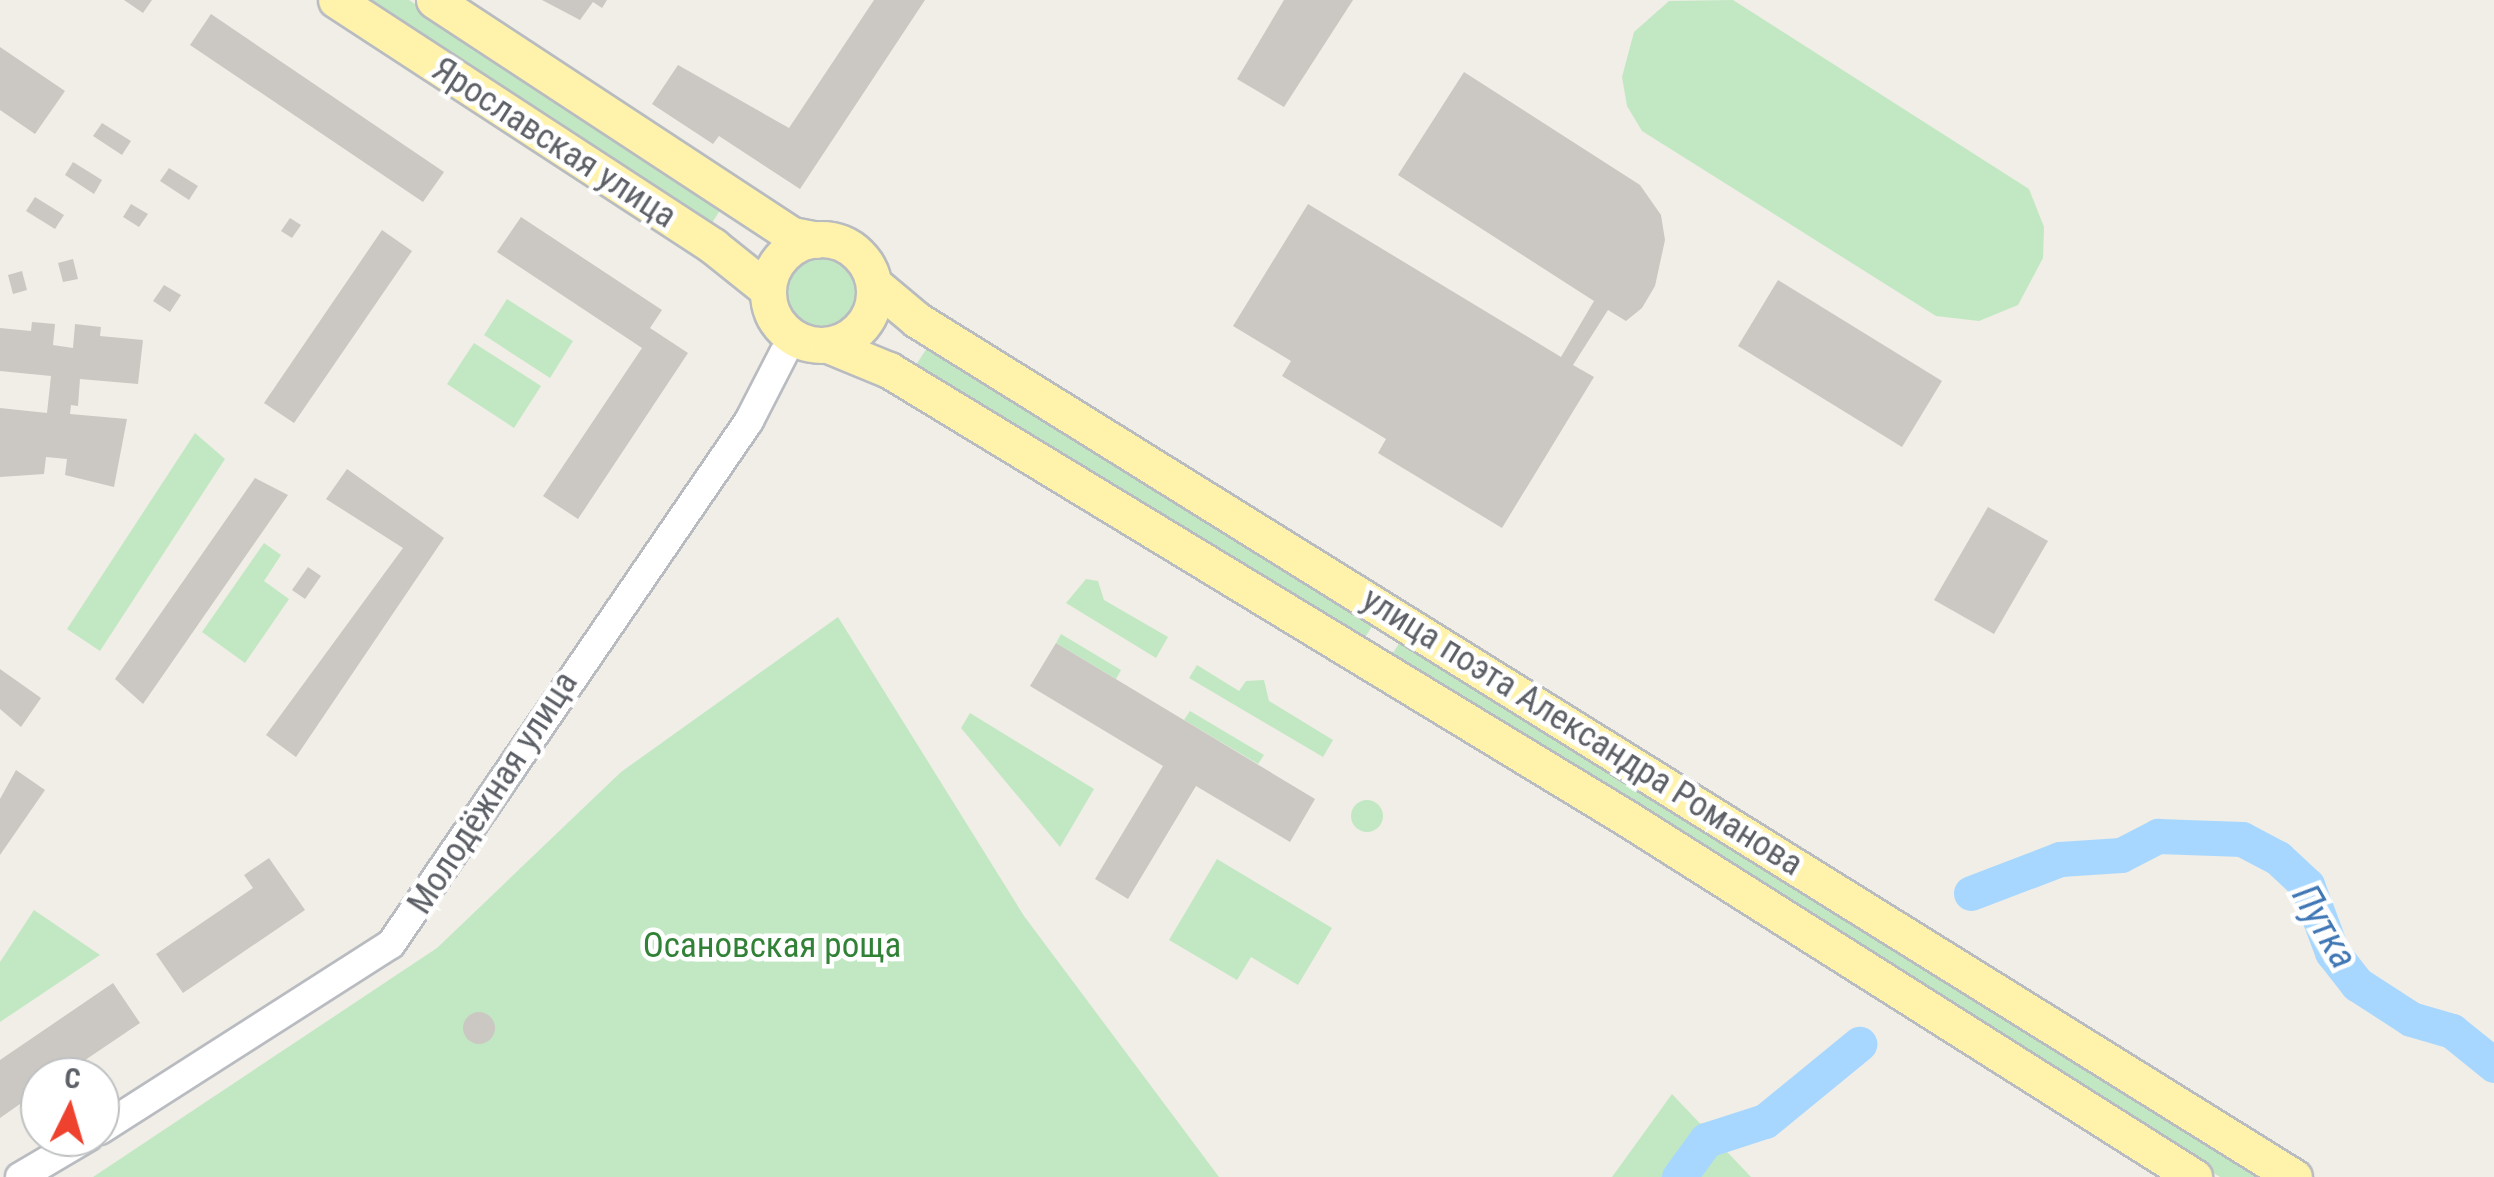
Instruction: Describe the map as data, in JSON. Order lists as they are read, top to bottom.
{
  "streets": {
    "main road": ["Ярославская улица", "улица поэта Александра Романова"],
    "street": ["Молодёжная улица"]
  },
  "crossings": [
    ["Ярославская улица", "улица поэта Александра Романова"]
  ],
  "water": ["Путка"],
  "parks": ["Осановская роща"],
  "north": "top"
}
